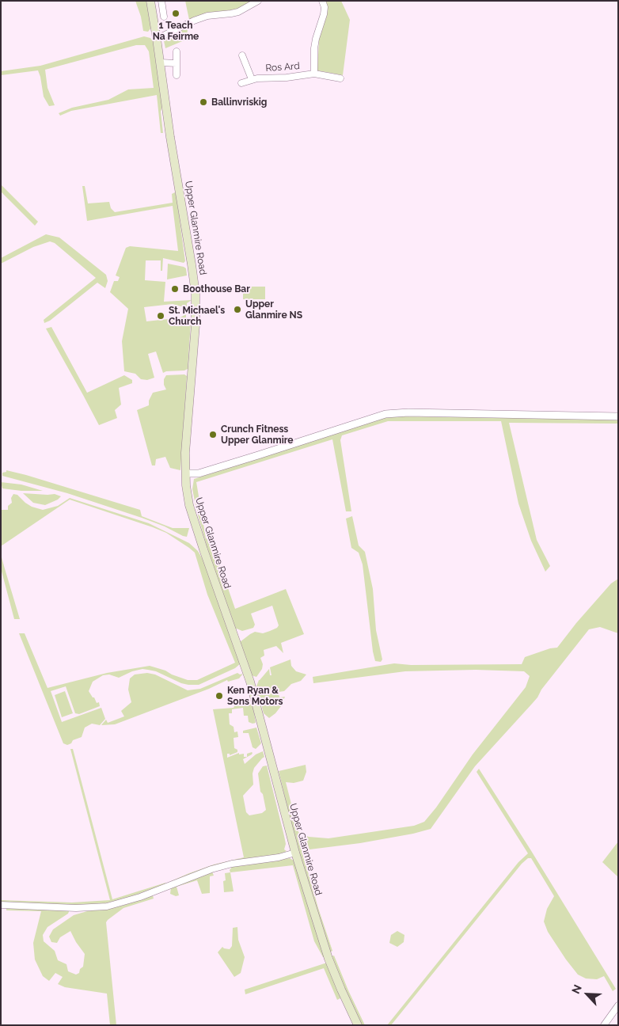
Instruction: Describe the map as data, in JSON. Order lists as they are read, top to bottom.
{
  "streets": {
    "main road": ["Upper Glanmire Road"],
    "street": ["Ros Ard"]
  },
  "places": [
    "1 Teach Na Feirme",
    "Ballinvriskig",
    "Boothouse Bar",
    "Upper Glanmire NS",
    "St. Michael's Church",
    "Crunch Fitness Upper Glanmire",
    "Ken Ryan & Sons Motors"
  ],
  "north": "top left"
}
